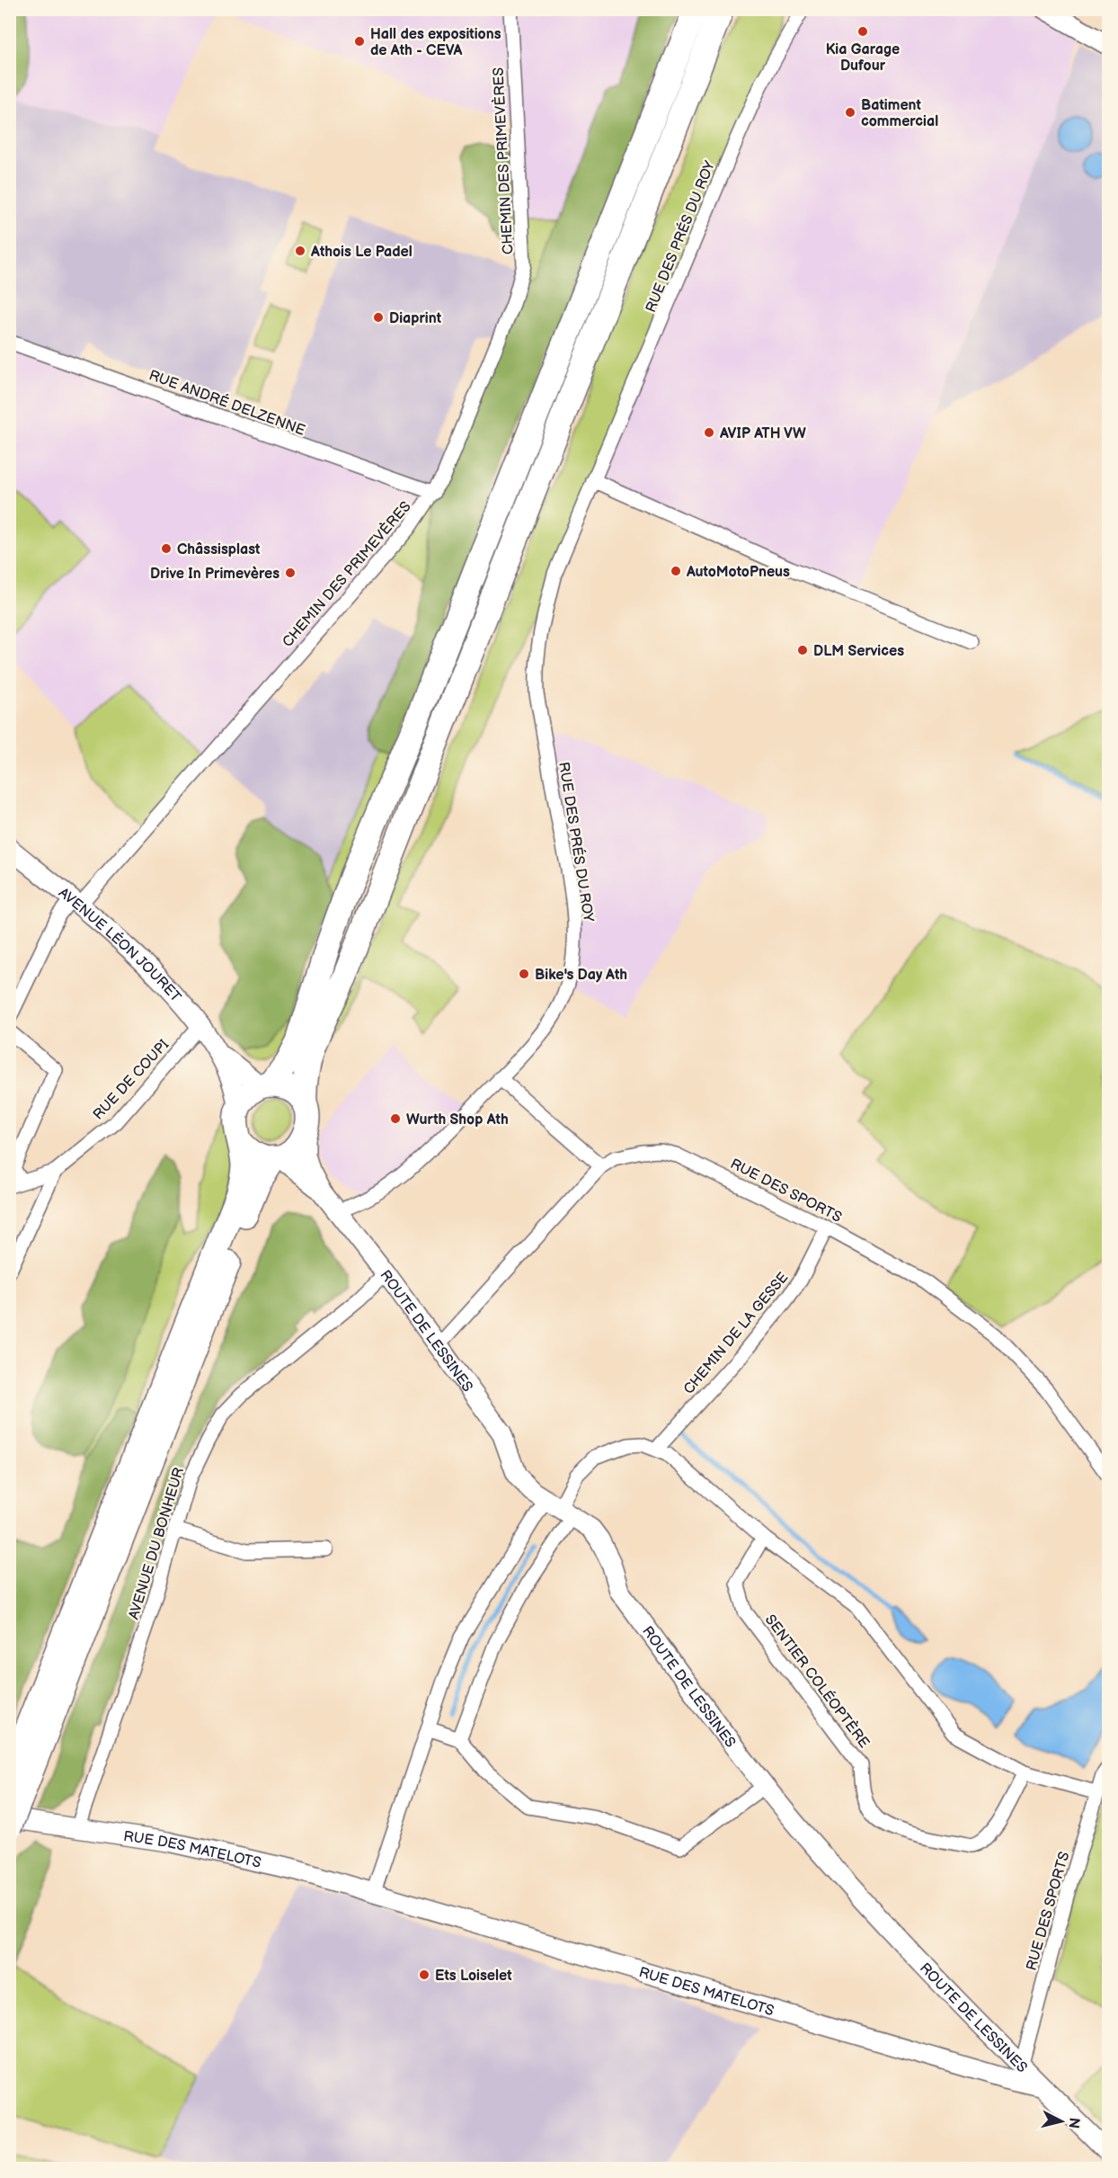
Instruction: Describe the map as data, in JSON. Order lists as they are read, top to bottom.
{
  "streets": {
    "street": [
      "CHEMIN DES PRIMEVÈRES",
      "RUE DES PRÉS DU ROY",
      "RUE ANDRÉ DELZENNE",
      "AVENUE LÉON JOURET",
      "RUE DE COUPI",
      "RUE DES SPORTS",
      "ROUTE DE LESSINES",
      "CHEMIN DE LA GESSE",
      "AVENUE DU BONHEUR",
      "SENTIER COLÉOPTÈRE",
      "RUE DES MATELOTS"
    ]
  },
  "crossings": [
    ["CHEMIN DES PRIMEVÈRES", "RUE ANDRÉ DELZENNE"],
    ["CHEMIN DES PRIMEVÈRES", "AVENUE LÉON JOURET"],
    ["RUE DES PRÉS DU ROY", "ROUTE DE LESSINES"],
    ["AVENUE LÉON JOURET", "RUE DE COUPI"],
    ["AVENUE LÉON JOURET", "ROUTE DE LESSINES"],
    ["RUE DES SPORTS", "ROUTE DE LESSINES"],
    ["RUE DES SPORTS", "CHEMIN DE LA GESSE"],
    ["ROUTE DE LESSINES", "AVENUE DU BONHEUR"],
    ["ROUTE DE LESSINES", "RUE DES MATELOTS"],
    ["AVENUE DU BONHEUR", "RUE DES MATELOTS"]
  ],
  "places": [
    "Kia Garage Dufour",
    "Hall des expositions de Ath - CEVA",
    "Batiment commercial",
    "Athois Le Padel",
    "Diaprint",
    "AVIP ATH VW",
    "Châssisplast",
    "AutoMotoPneus",
    "Drive In Primevères",
    "DLM Services",
    "Bike's Day Ath",
    "Wurth Shop Ath",
    "Ets Loiselet"
  ],
  "north": "right"
}
